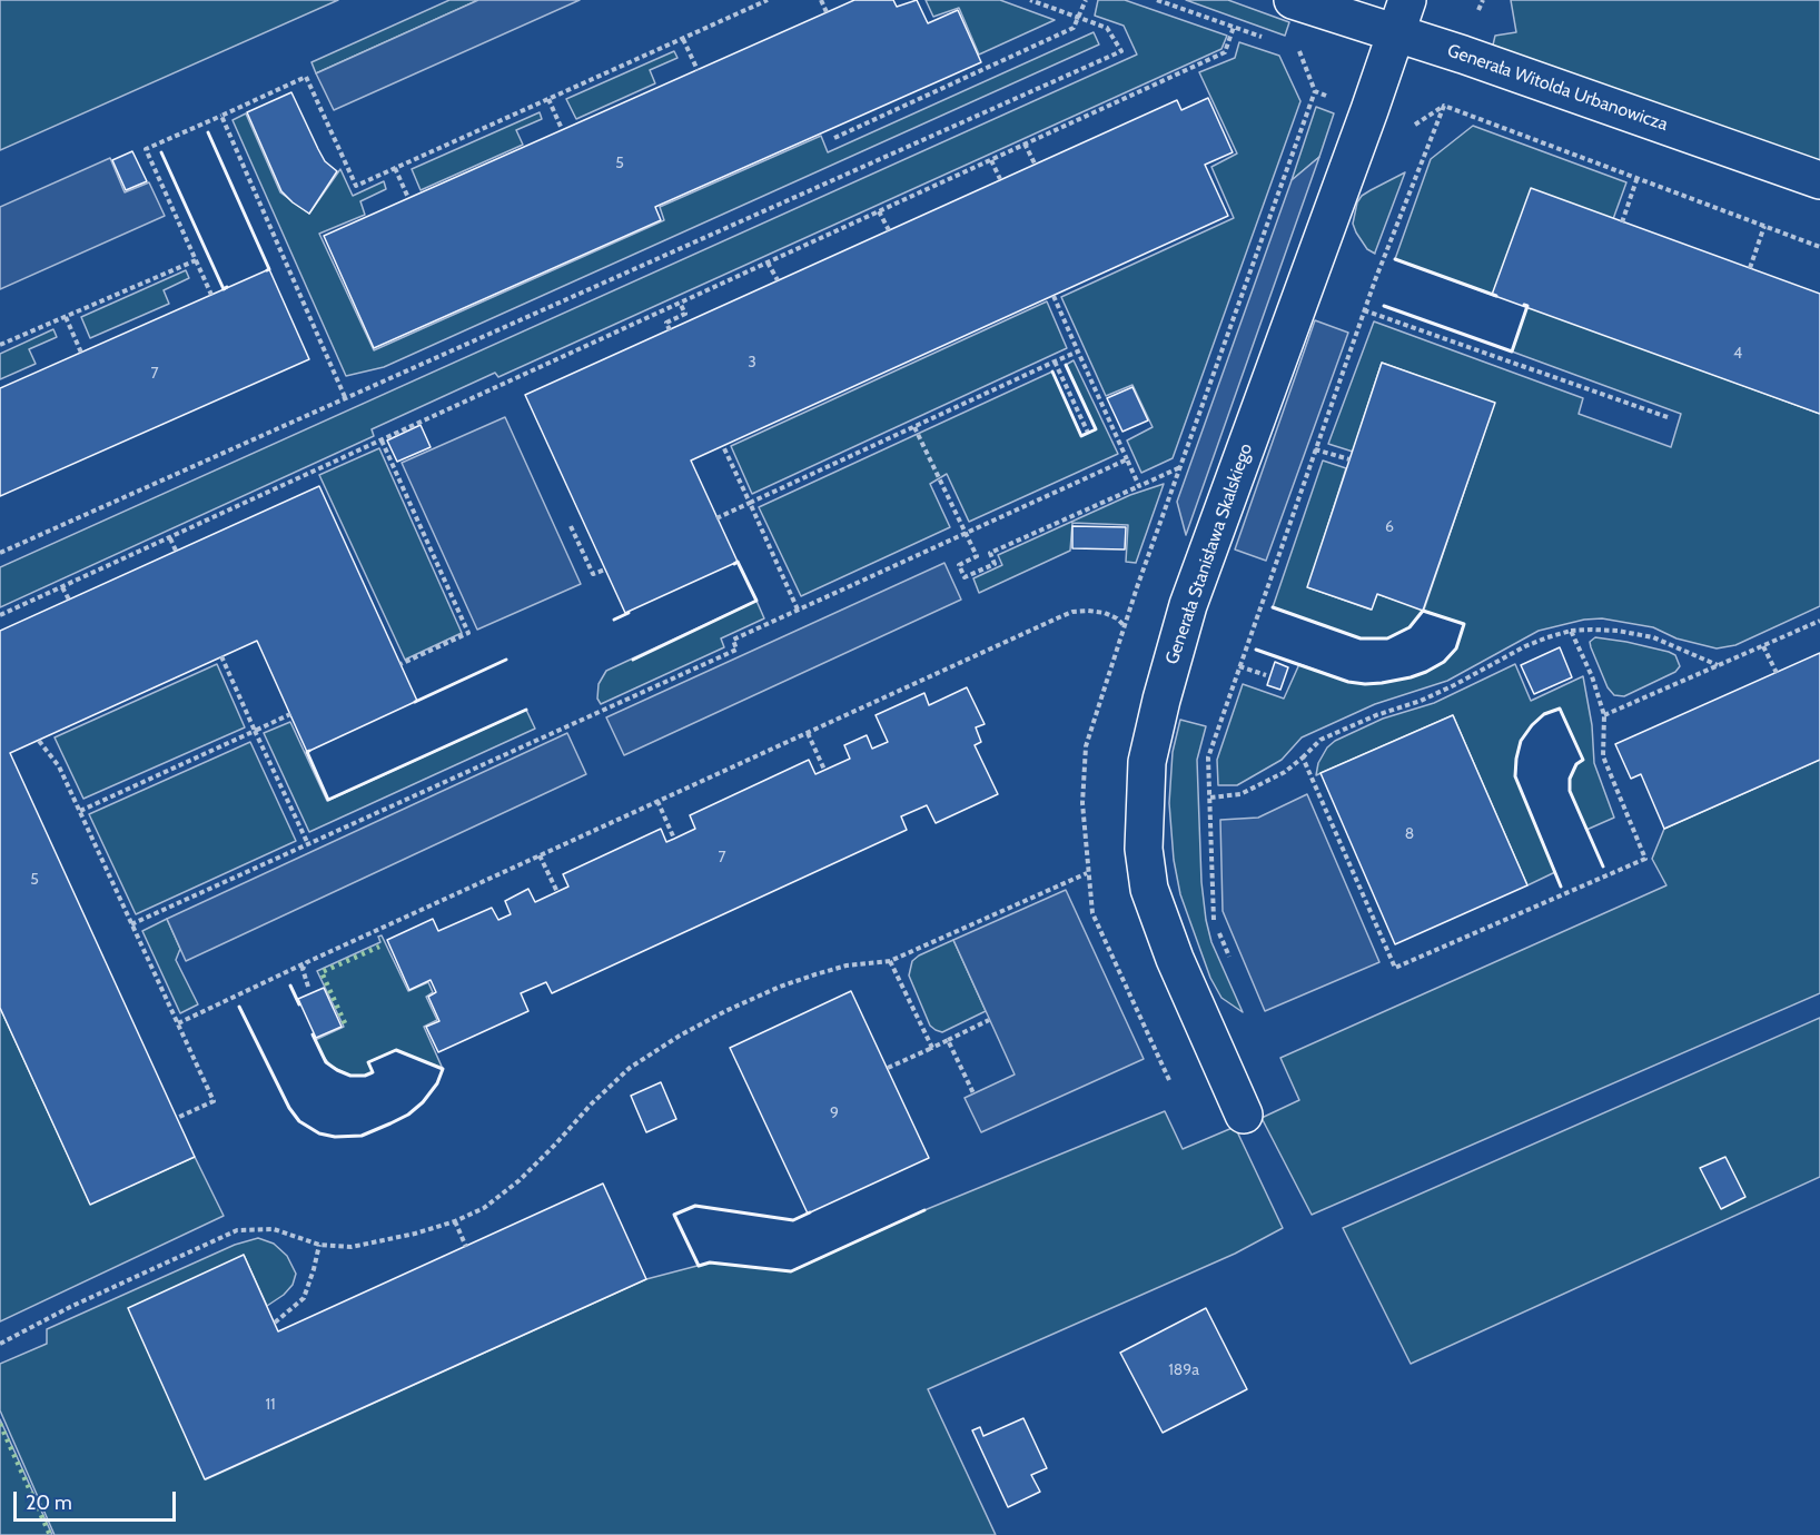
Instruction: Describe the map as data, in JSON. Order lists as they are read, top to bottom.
{
  "streets": {
    "street": ["Generała Witolda Urbanowicza", "Generała Stanisława Skalskiego"]
  },
  "crossings": [
    ["Generała Witolda Urbanowicza", "Generała Stanisława Skalskiego"]
  ],
  "house_numbers": [
    "5",
    "4",
    "3",
    "7",
    "6",
    "8",
    "7",
    "5",
    "9",
    "189a",
    "11"
  ],
  "scale_bar": "20 m"
}
